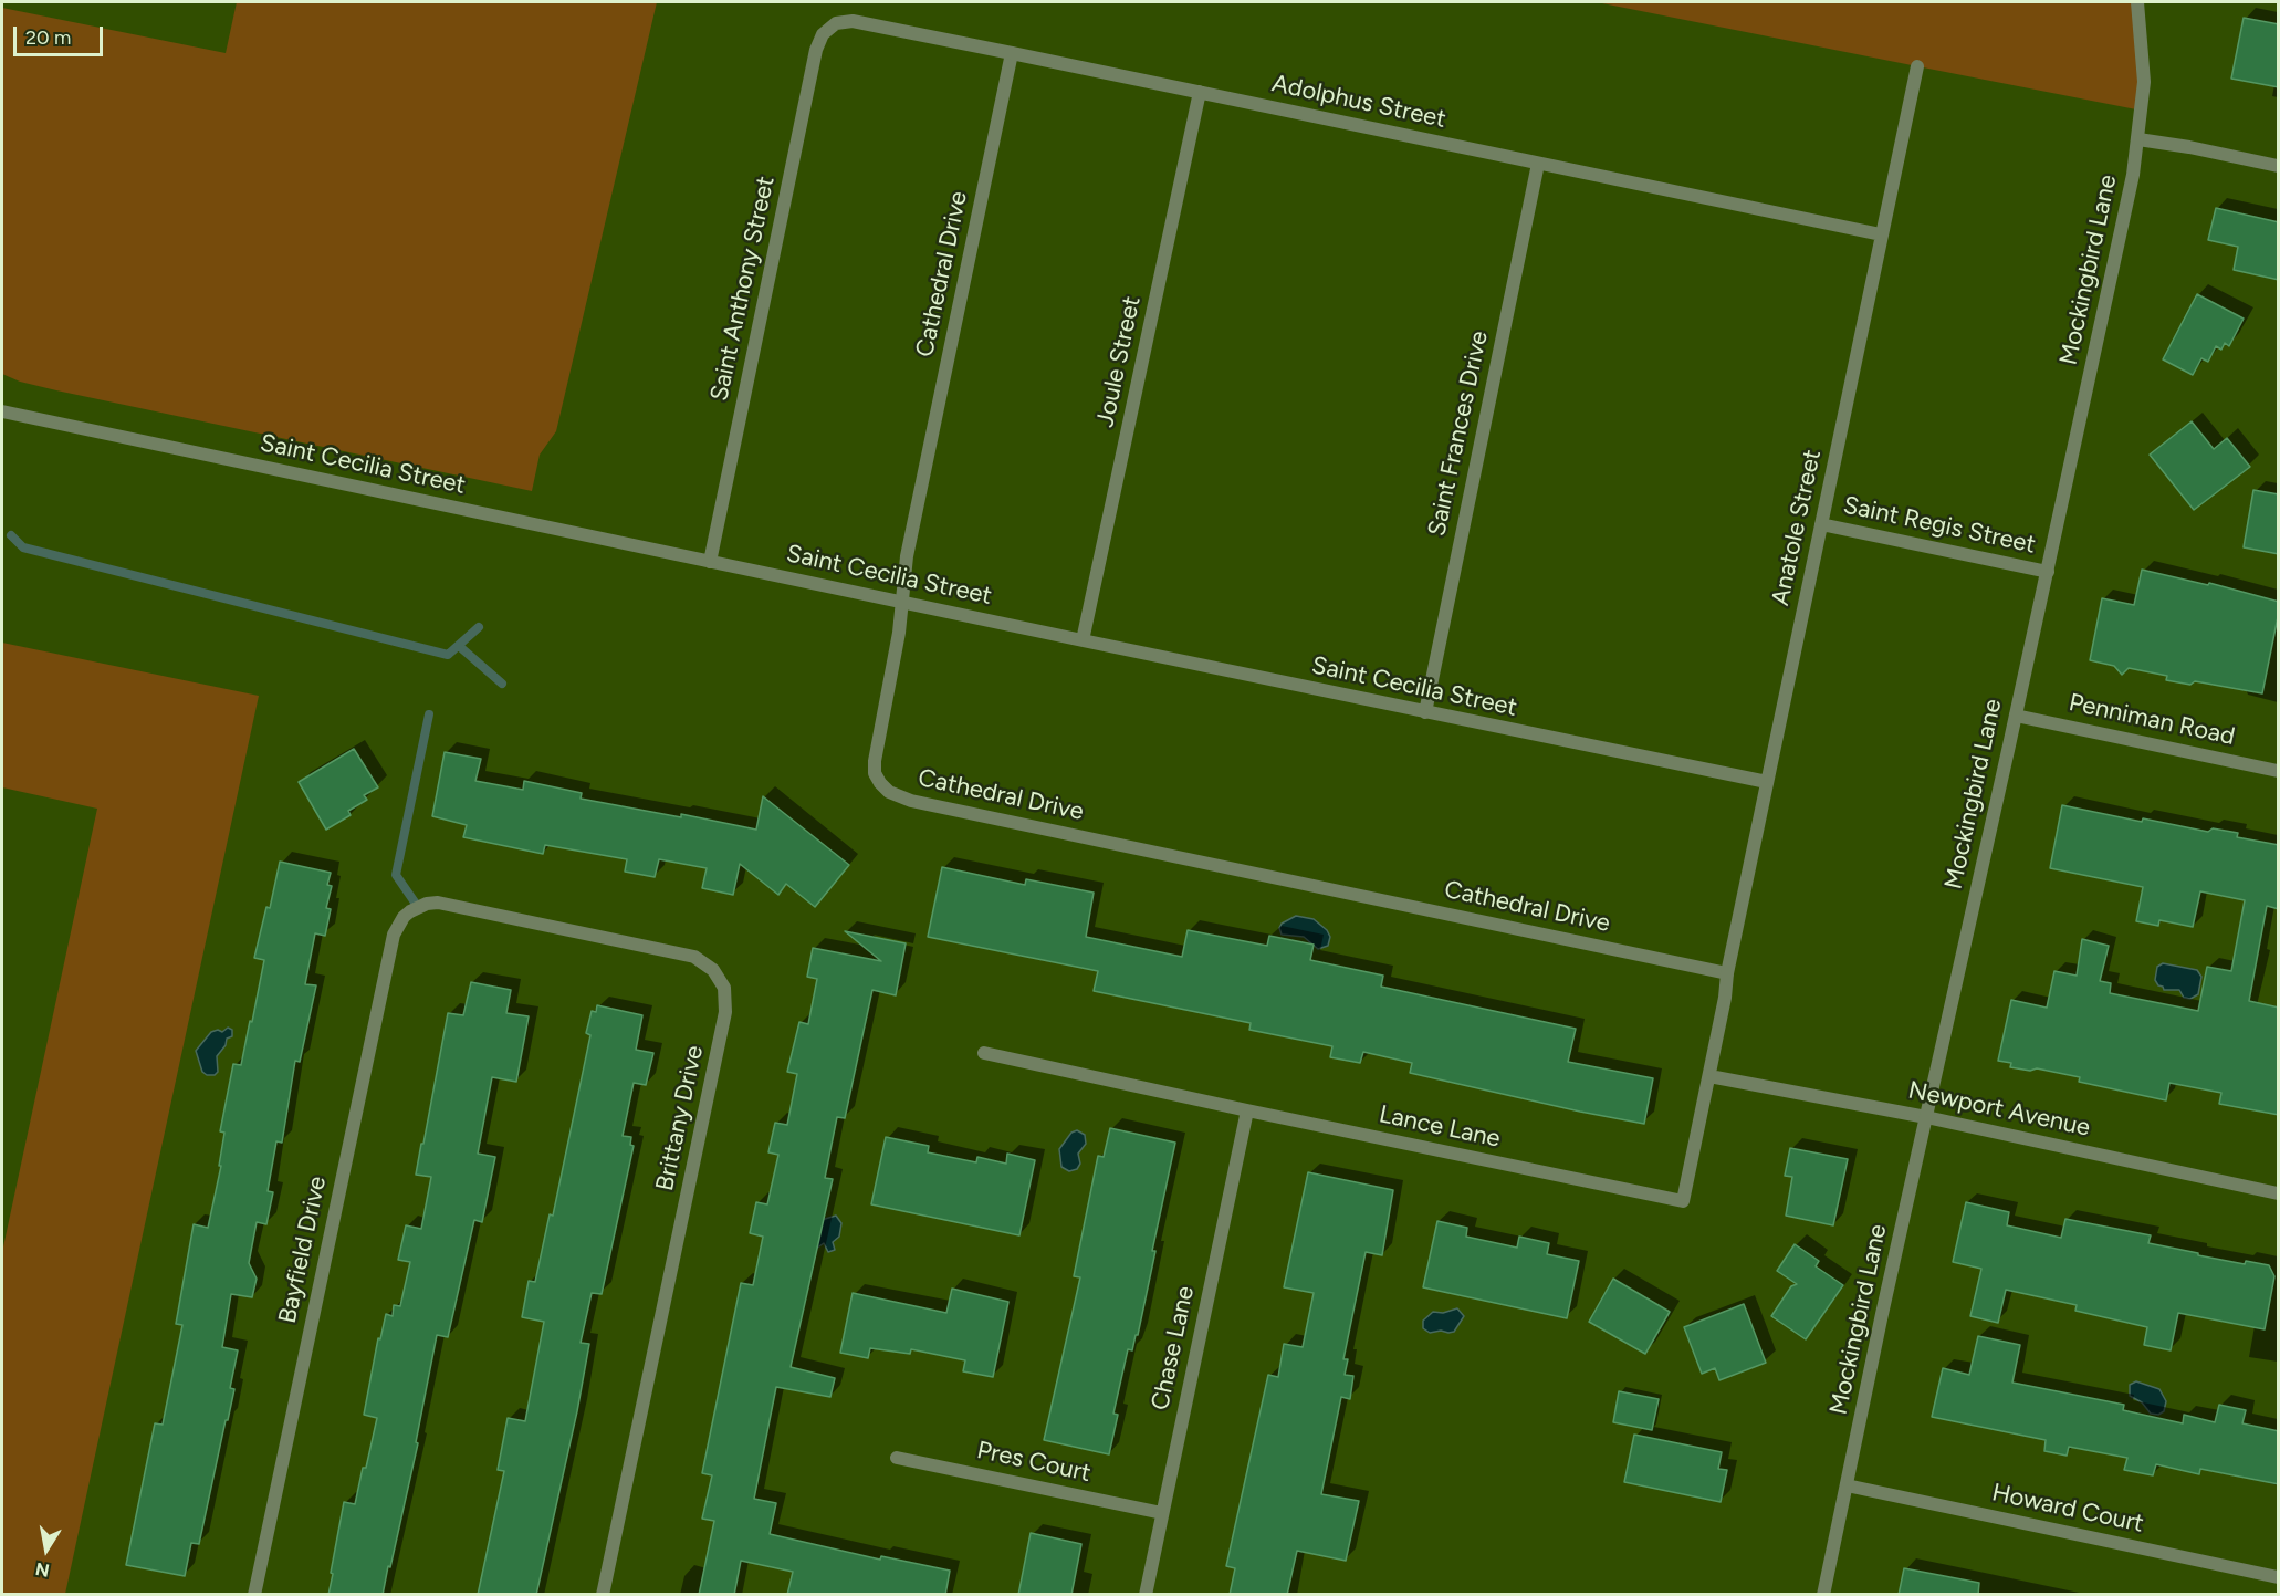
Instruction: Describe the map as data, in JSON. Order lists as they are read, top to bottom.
{
  "streets": {
    "street": [
      "Adolphus Street",
      "Mockingbird Lane",
      "Cathedral Drive",
      "Saint Anthony Street",
      "Joule Street",
      "Saint Frances Drive",
      "Saint Cecilia Street",
      "Saint Regis Street",
      "Anatole Street",
      "Penniman Road",
      "Newport Avenue",
      "Brittany Drive",
      "Lance Lane",
      "Bayfield Drive",
      "Chase Lane",
      "Pres Court",
      "Howard Court"
    ]
  },
  "crossings": [
    ["Adolphus Street", "Cathedral Drive"],
    ["Adolphus Street", "Saint Anthony Street"],
    ["Adolphus Street", "Joule Street"],
    ["Adolphus Street", "Saint Frances Drive"],
    ["Adolphus Street", "Anatole Street"],
    ["Mockingbird Lane", "Saint Regis Street"],
    ["Mockingbird Lane", "Penniman Road"],
    ["Mockingbird Lane", "Newport Avenue"],
    ["Mockingbird Lane", "Howard Court"],
    ["Cathedral Drive", "Saint Cecilia Street"],
    ["Cathedral Drive", "Anatole Street"],
    ["Saint Anthony Street", "Saint Cecilia Street"],
    ["Joule Street", "Saint Cecilia Street"],
    ["Saint Frances Drive", "Saint Cecilia Street"],
    ["Saint Cecilia Street", "Anatole Street"],
    ["Saint Regis Street", "Anatole Street"],
    ["Anatole Street", "Lance Lane"],
    ["Newport Avenue", "Lance Lane"],
    ["Brittany Drive", "Bayfield Drive"],
    ["Lance Lane", "Chase Lane"],
    ["Chase Lane", "Pres Court"]
  ],
  "scale_bar": "20 m",
  "north": "bottom"
}
